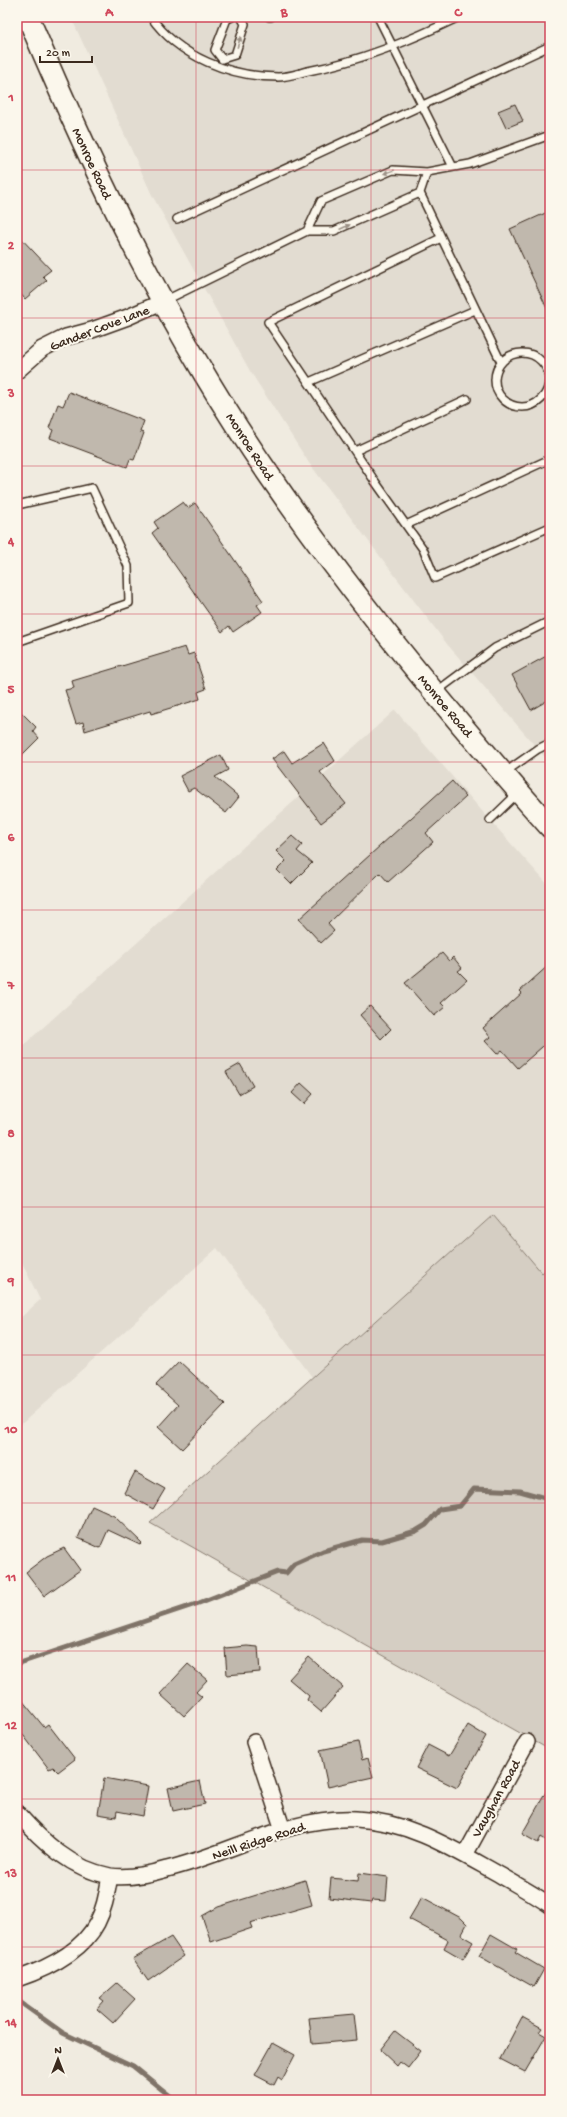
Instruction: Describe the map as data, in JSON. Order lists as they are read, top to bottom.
{
  "streets": {
    "main road": ["Monroe Road"],
    "street": ["Gander Cove Lane", "Vaughan Road", "Neill Ridge Road"]
  },
  "crossings": [
    ["Monroe Road", "Gander Cove Lane"],
    ["Vaughan Road", "Neill Ridge Road"]
  ],
  "scale_bar": "20 m",
  "north": "top",
  "grid": {
    "columns": ["A", "B", "C"],
    "rows": [
      "1",
      "2",
      "3",
      "4",
      "5",
      "6",
      "7",
      "8",
      "9",
      "10",
      "11",
      "12",
      "13",
      "14"
    ]
  }
}
